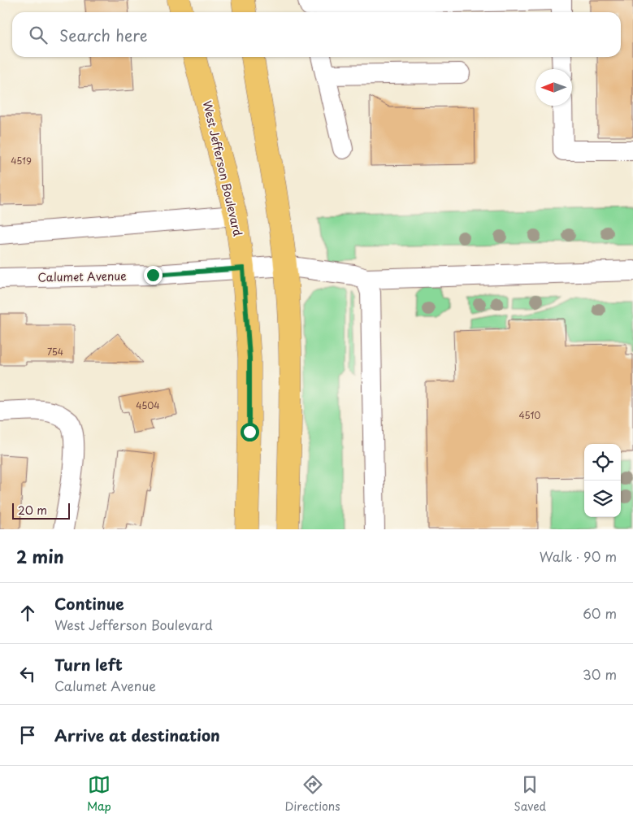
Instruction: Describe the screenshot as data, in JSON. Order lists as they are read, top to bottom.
{
  "streets": {
    "main road": ["West Jefferson Boulevard"],
    "street": ["Calumet Avenue"]
  },
  "crossings": [
    ["West Jefferson Boulevard", "Calumet Avenue"]
  ],
  "house_numbers": [
    "4519",
    "754",
    "4504",
    "4510"
  ],
  "scale_bar": "20 m",
  "north": "left",
  "page": {
    "search": "Search here",
    "scale": "20 m",
    "heading": ["2 min", "Walk · 90 m"],
    "list": [
      ["Continue", "West Jefferson Boulevard", "60 m"],
      ["Turn left", "Calumet Avenue", "30 m"],
      "Arrive at destination"
    ],
    "nav": ["Map", "Directions", "Saved"]
  }
}
